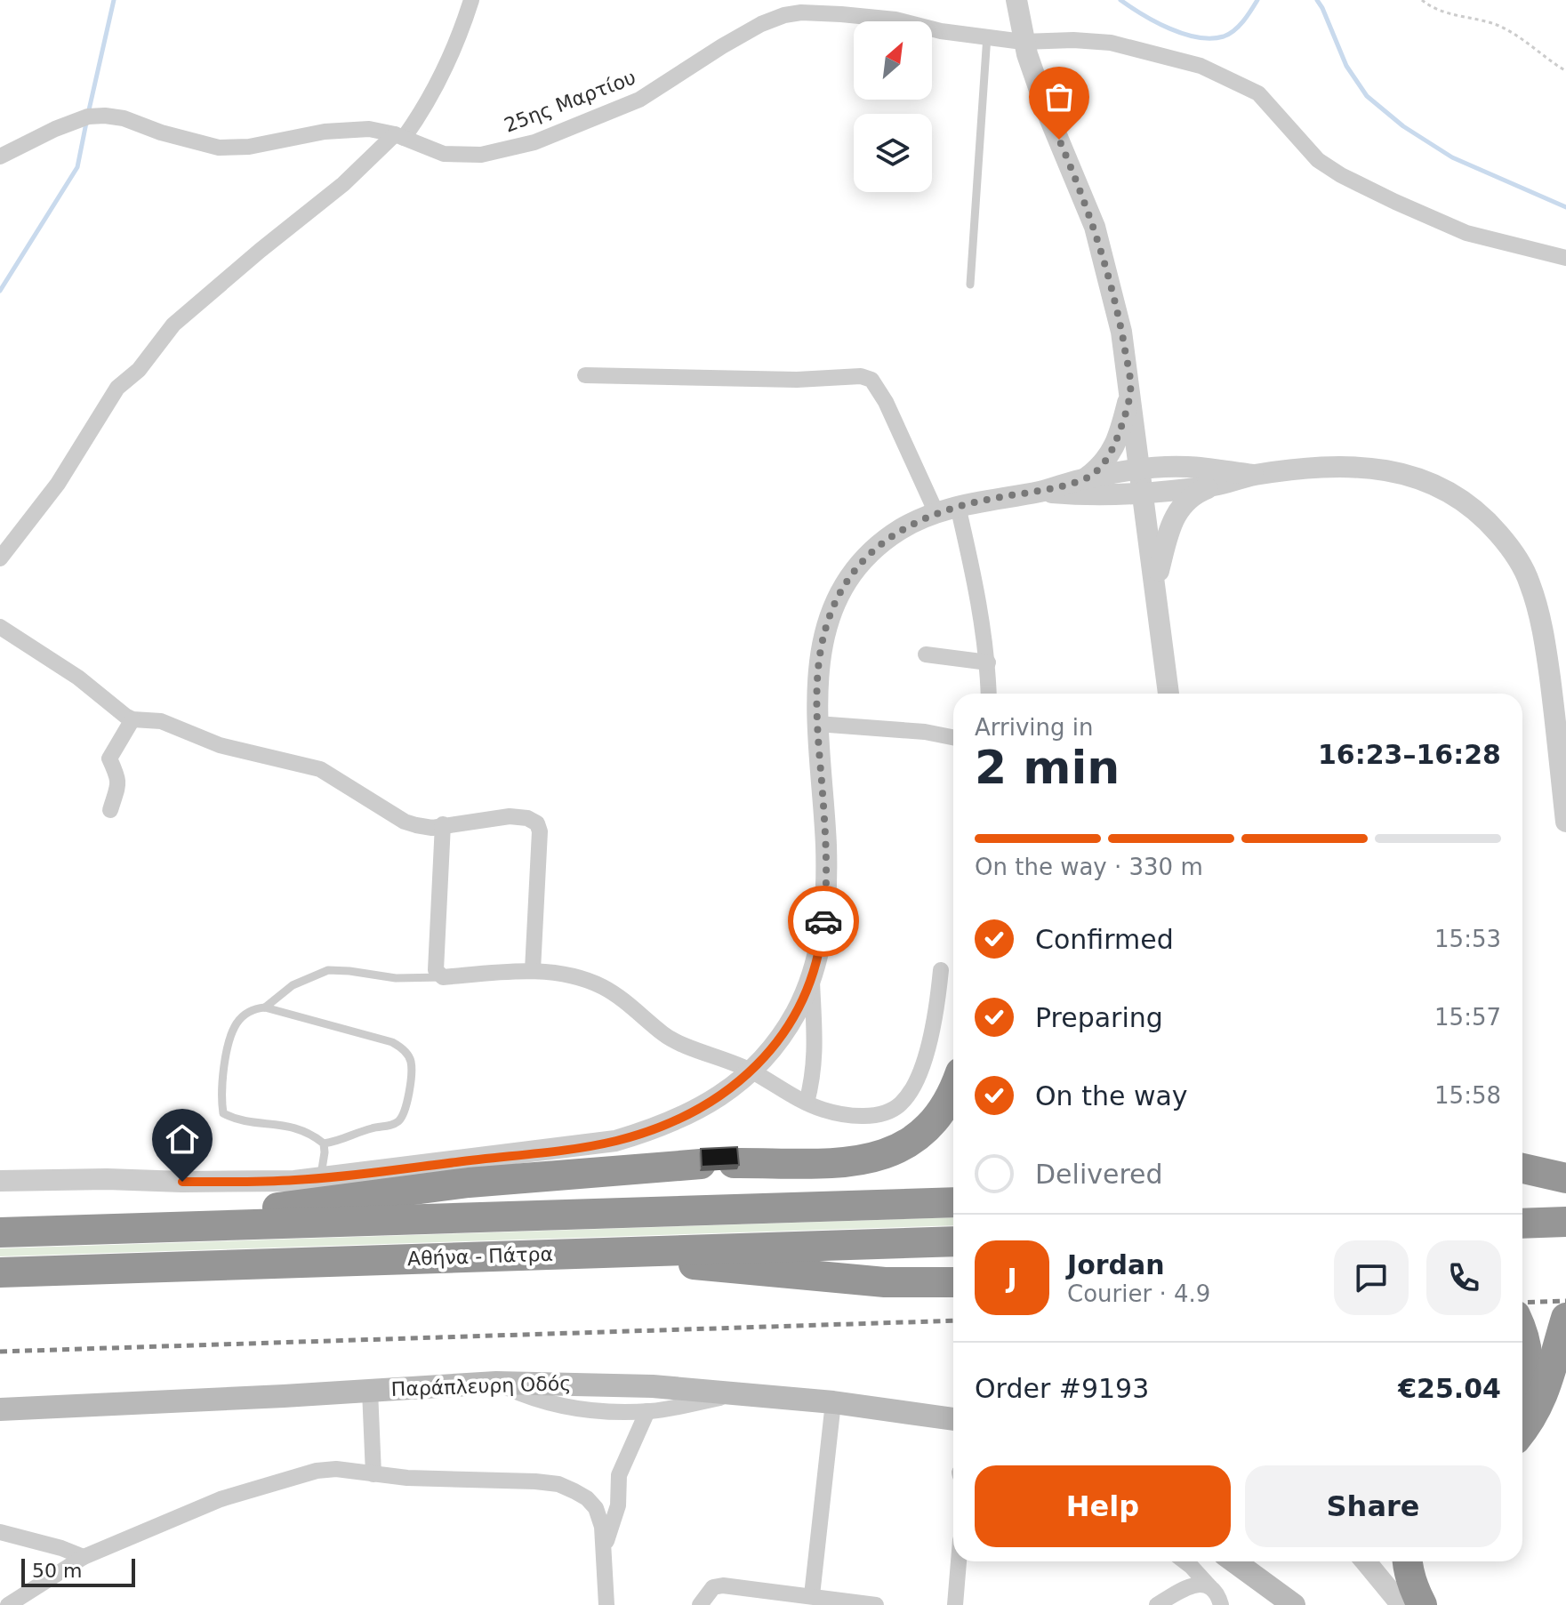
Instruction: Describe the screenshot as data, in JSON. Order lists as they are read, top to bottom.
{
  "streets": {
    "highway": ["Αθήνα - Πάτρα"],
    "main road": ["Παράπλευρη Οδός"],
    "street": ["25ης Μαρτίου"]
  },
  "scale_bar": "50 m",
  "north": "top right",
  "page": {
    "heading": ["2 min", "Arriving in", "16:23–16:28"],
    "panel": [
      "Jordan",
      "Courier · 4.9",
      "Order #9193",
      "€25.04"
    ],
    "bar": "On the way · 330 m",
    "list": [
      ["Confirmed", "15:53"],
      ["Preparing", "15:57"],
      ["On the way", "15:58"],
      "Delivered"
    ],
    "round": "J",
    "buttons": ["Help", "Share"],
    "scale": "50 m"
  }
}
